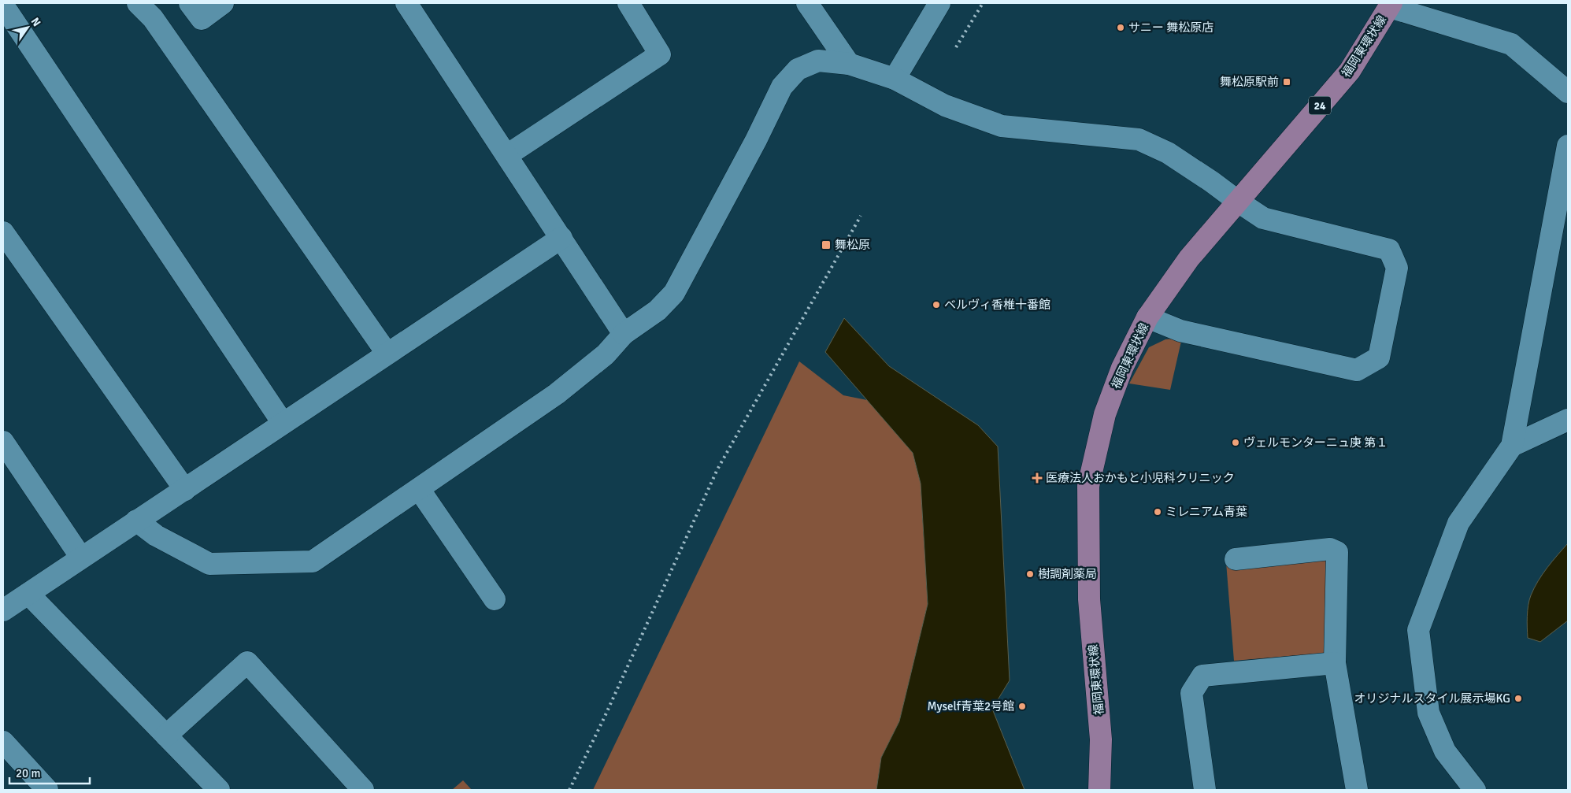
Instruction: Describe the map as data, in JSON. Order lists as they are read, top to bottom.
{
  "streets": {
    "main road": ["福岡東環状線", "24"]
  },
  "places": {
    "other": [
      "サニー 舞松原店",
      "ベルヴィ香椎十番館",
      "ヴェルモンターニュ庚 第１",
      "ミレニアム青葉",
      "樹調剤薬局",
      "オリジナルスタイル展示場KG",
      "Myself青葉2号館"
    ],
    "transit": ["舞松原駅前", "舞松原"],
    "health": ["医療法人おかもと小児科クリニック"]
  },
  "scale_bar": "20 m",
  "north": "top right"
}
